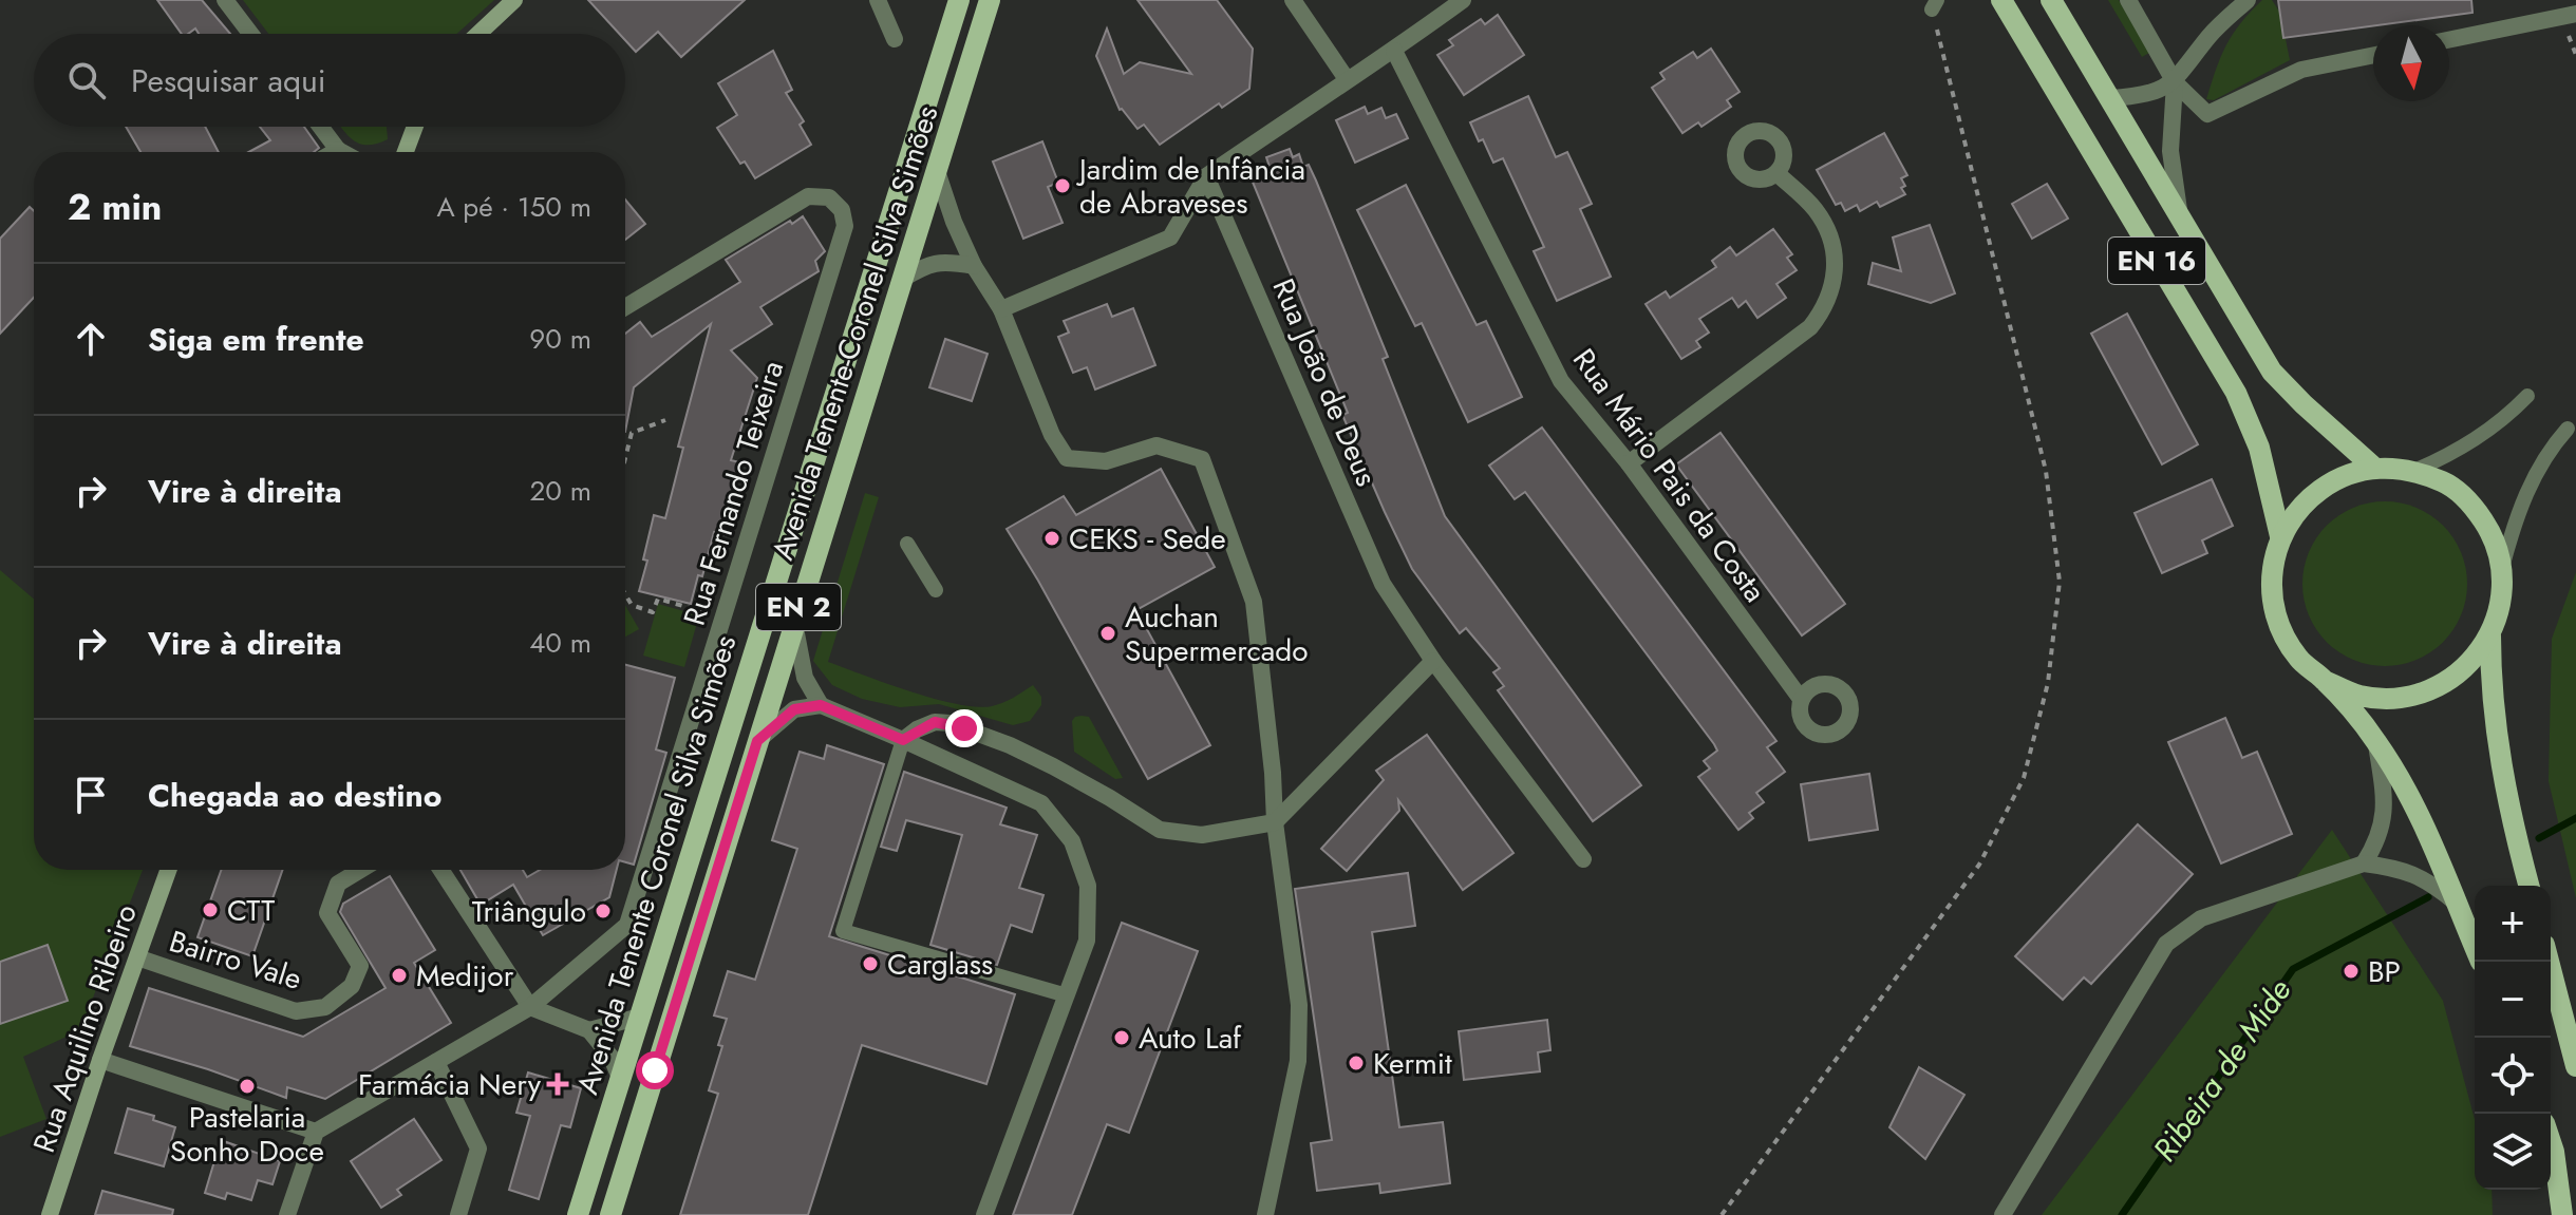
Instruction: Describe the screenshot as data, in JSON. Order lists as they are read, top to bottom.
{
  "streets": {
    "main road": [
      "EN 16",
      "Avenida Tenente-Coronel Silva Simões",
      "EN 2",
      "Avenida Tenente Coronel Silva Simões"
    ],
    "street": [
      "Rua João de Deus",
      "Rua Mário Pais da Costa",
      "Rua Fernando Teixeira",
      "Bairro Vale",
      "Rua Aquilino Ribeiro"
    ]
  },
  "crossings": [
    ["Bairro Vale", "Rua Aquilino Ribeiro"]
  ],
  "water": ["Ribeira de Mide"],
  "places": {
    "other": [
      "Jardim de Infância de Abraveses",
      "CEKS - Sede",
      "Auchan Supermercado",
      "CTT",
      "Triângulo",
      "Carglass",
      "BP",
      "Medijor",
      "Auto Laf",
      "Kermit",
      "Pastelaria Sonho Doce"
    ],
    "health": ["Farmácia Nery"]
  },
  "north": "bottom",
  "page": {
    "search": "Pesquisar aqui",
    "heading": ["2 min", "A pé · 150 m"],
    "list": [
      ["Siga em frente", "90 m"],
      ["Vire à direita", "20 m"],
      ["Vire à direita", "40 m"],
      "Chegada ao destino"
    ],
    "map_buttons": ["+", "−"]
  }
}
